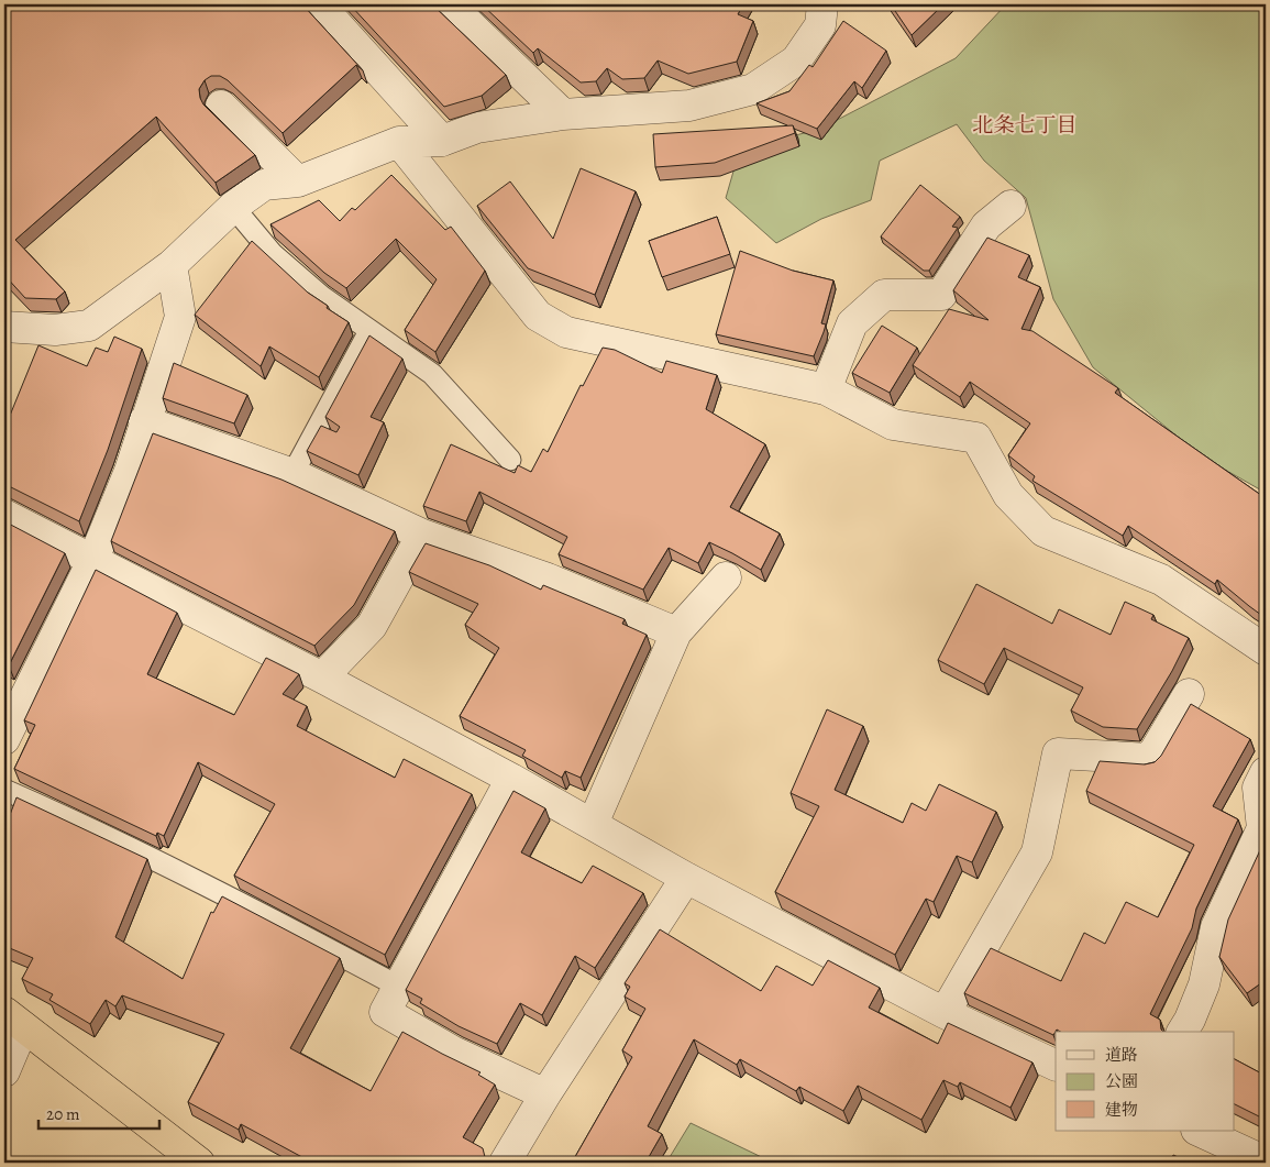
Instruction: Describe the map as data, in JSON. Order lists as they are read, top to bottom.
{
  "districts": ["北条七丁目"],
  "legend": ["道路", "公園", "建物"],
  "scale_bar": "20 m"
}
